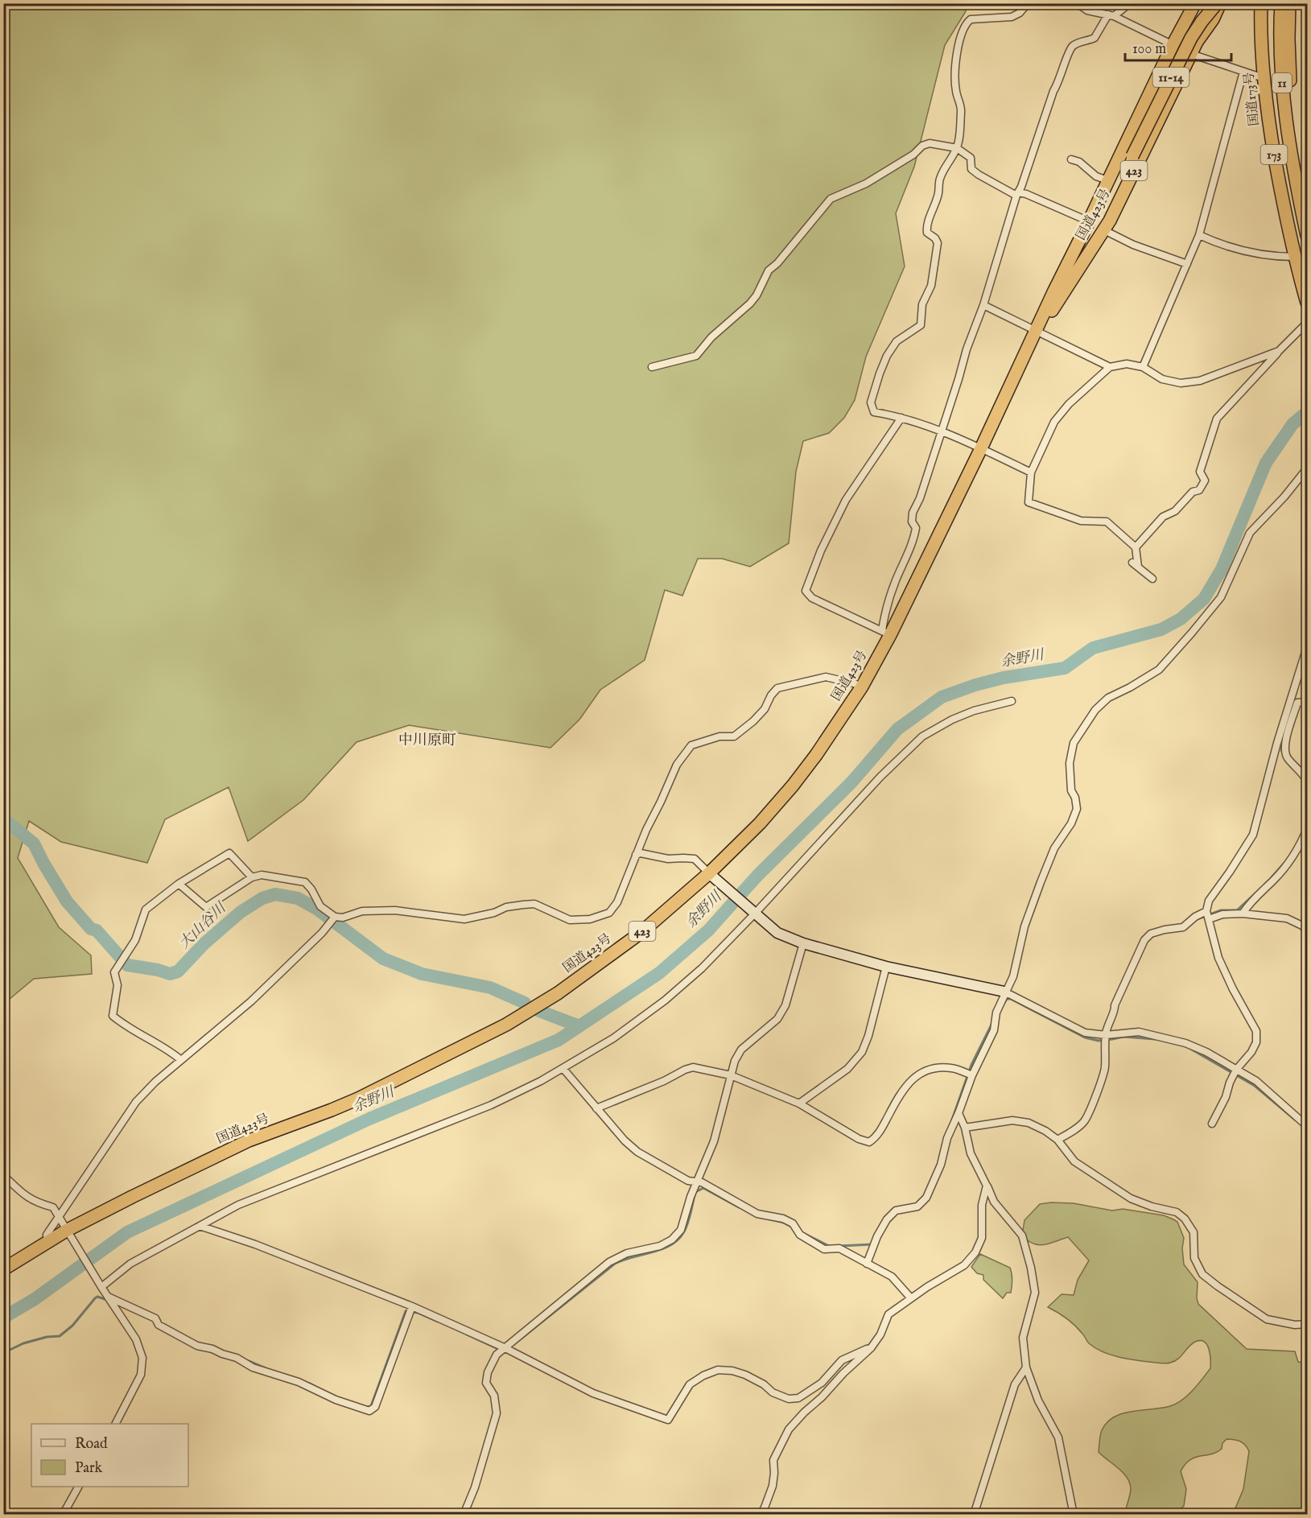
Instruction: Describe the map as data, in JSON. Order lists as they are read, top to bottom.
{
  "streets": {
    "highway": [
      "11-14",
      "11",
      "国道173号",
      "173",
      "423",
      "国道423号"
    ]
  },
  "crossings": [
    ["11-14", "国道423号"]
  ],
  "districts": ["中川原町"],
  "water": ["余野川", "大山谷川"],
  "legend": ["Road", "Park"],
  "scale_bar": "100 m"
}
